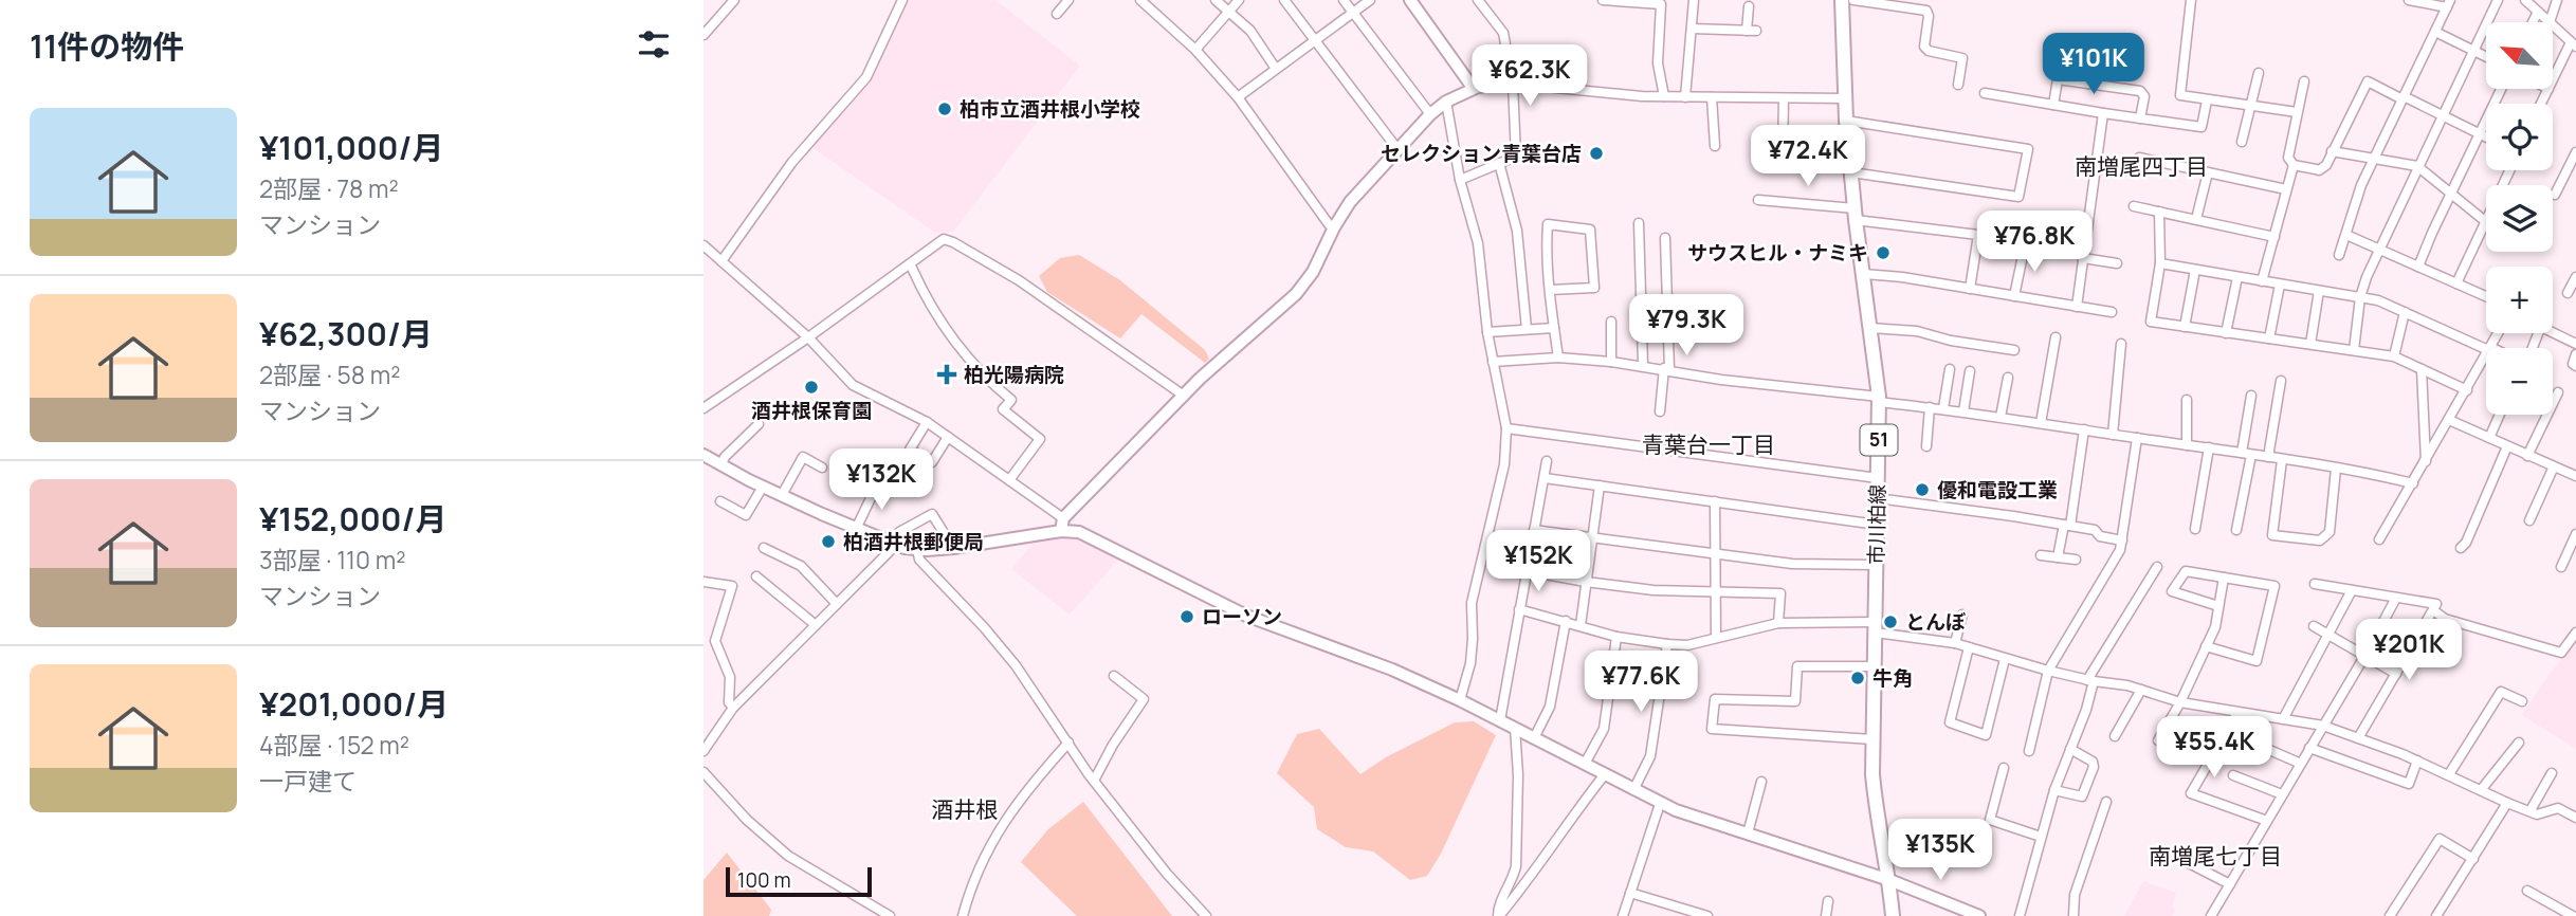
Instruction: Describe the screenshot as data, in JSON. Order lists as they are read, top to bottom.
{
  "streets": {
    "main road": ["51", "市川柏線"]
  },
  "districts": [
    "南増尾四丁目",
    "青葉台一丁目",
    "酒井根",
    "南増尾七丁目"
  ],
  "places": {
    "other": [
      "柏市立酒井根小学校",
      "セレクション青葉台店",
      "サウスヒル・ナミキ",
      "酒井根保育園",
      "優和電設工業",
      "柏酒井根郵便局",
      "ローソン",
      "とんぼ",
      "牛角"
    ],
    "health": ["柏光陽病院"]
  },
  "scale_bar": "100 m",
  "north": "top left",
  "page": {
    "heading": "11件の物件",
    "map_buttons": ["+", "−"],
    "price": [
      "¥101K",
      "¥62.3K",
      "¥72.4K",
      "¥76.8K",
      "¥79.3K",
      "¥132K",
      "¥152K",
      "¥201K",
      "¥77.6K",
      "¥55.4K",
      "¥135K"
    ],
    "list": [
      {
        "name": "¥101,000/月",
        "note": "2部屋 · 78 m² · マンション"
      },
      {
        "name": "¥62,300/月",
        "note": "2部屋 · 58 m² · マンション"
      },
      {
        "name": "¥152,000/月",
        "note": "3部屋 · 110 m² · マンション"
      },
      {
        "name": "¥201,000/月",
        "note": "4部屋 · 152 m² · 一戸建て"
      }
    ],
    "scale": "100 m"
  }
}
